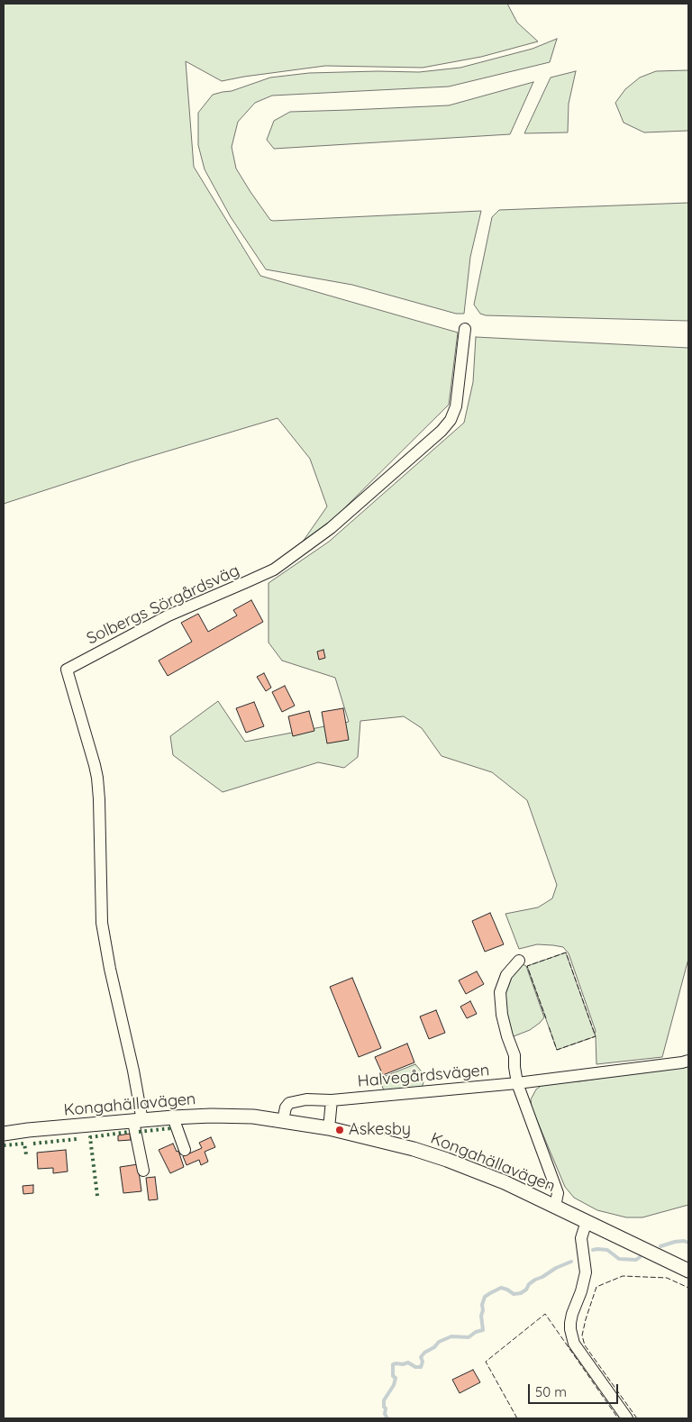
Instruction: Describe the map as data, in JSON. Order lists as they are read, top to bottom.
{
  "streets": {
    "street": ["Solbergs Sörgårdsväg", "Halvegårdsvägen", "Kongahällavägen"]
  },
  "crossings": [
    ["Solbergs Sörgårdsväg", "Kongahällavägen"],
    ["Halvegårdsvägen", "Kongahällavägen"]
  ],
  "places": ["Askesby"],
  "scale_bar": "50 m"
}
